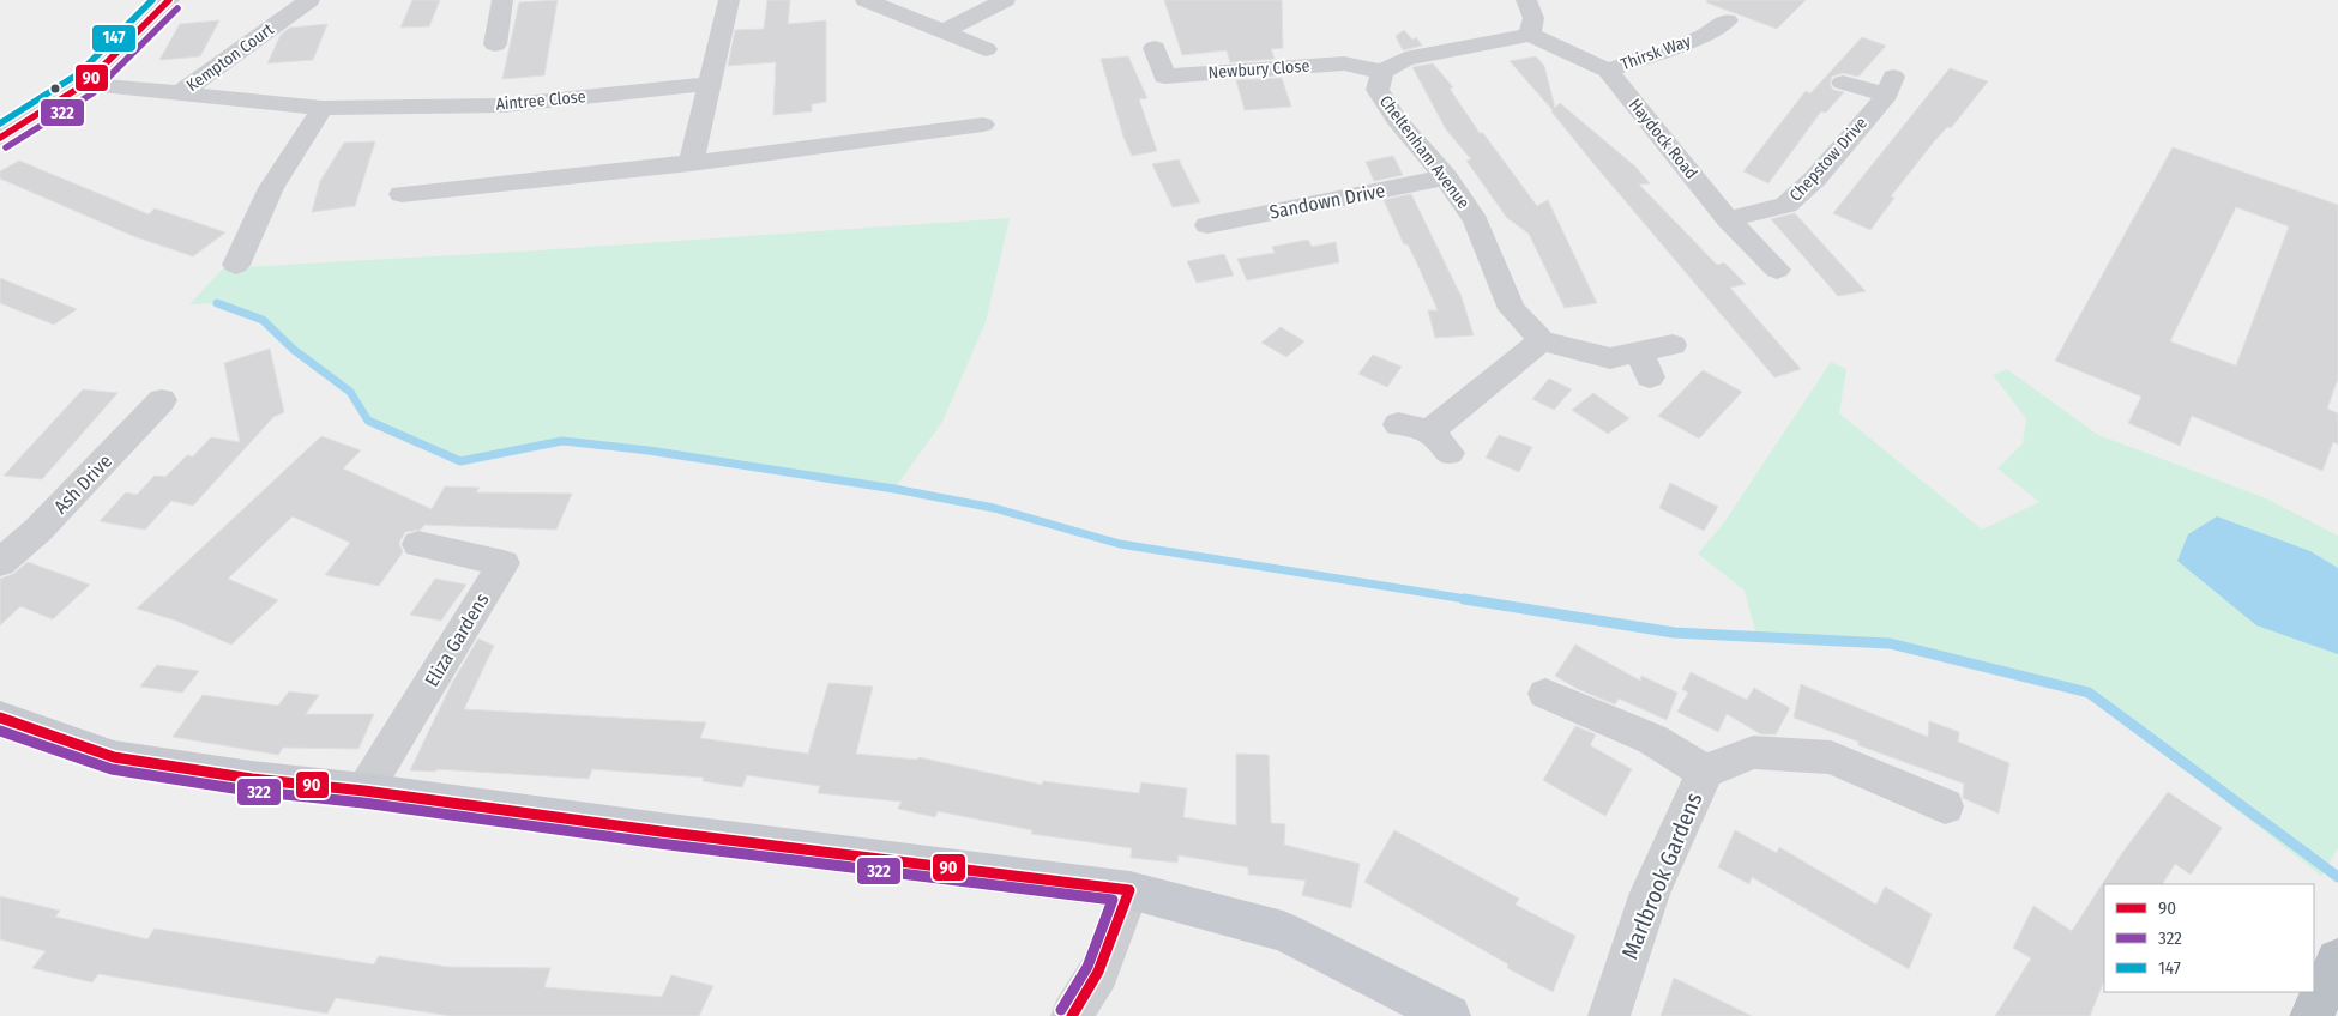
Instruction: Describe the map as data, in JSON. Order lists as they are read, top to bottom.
{
  "streets": {
    "street": [
      "Thirsk Way",
      "Kempton Court",
      "Newbury Close",
      "Aintree Close",
      "Haydock Road",
      "Cheltenham Avenue",
      "Chepstow Drive",
      "Sandown Drive",
      "Ash Drive",
      "Eliza Gardens",
      "Marlbrook Gardens"
    ]
  },
  "crossings": [
    ["Thirsk Way", "Haydock Road"],
    ["Kempton Court", "Aintree Close"],
    ["Newbury Close", "Cheltenham Avenue"],
    ["Haydock Road", "Cheltenham Avenue"],
    ["Haydock Road", "Chepstow Drive"],
    ["Cheltenham Avenue", "Sandown Drive"]
  ],
  "lines": ["transit line 90", "transit line 147", "transit line 322"],
  "legend": ["90", "322", "147"]
}
